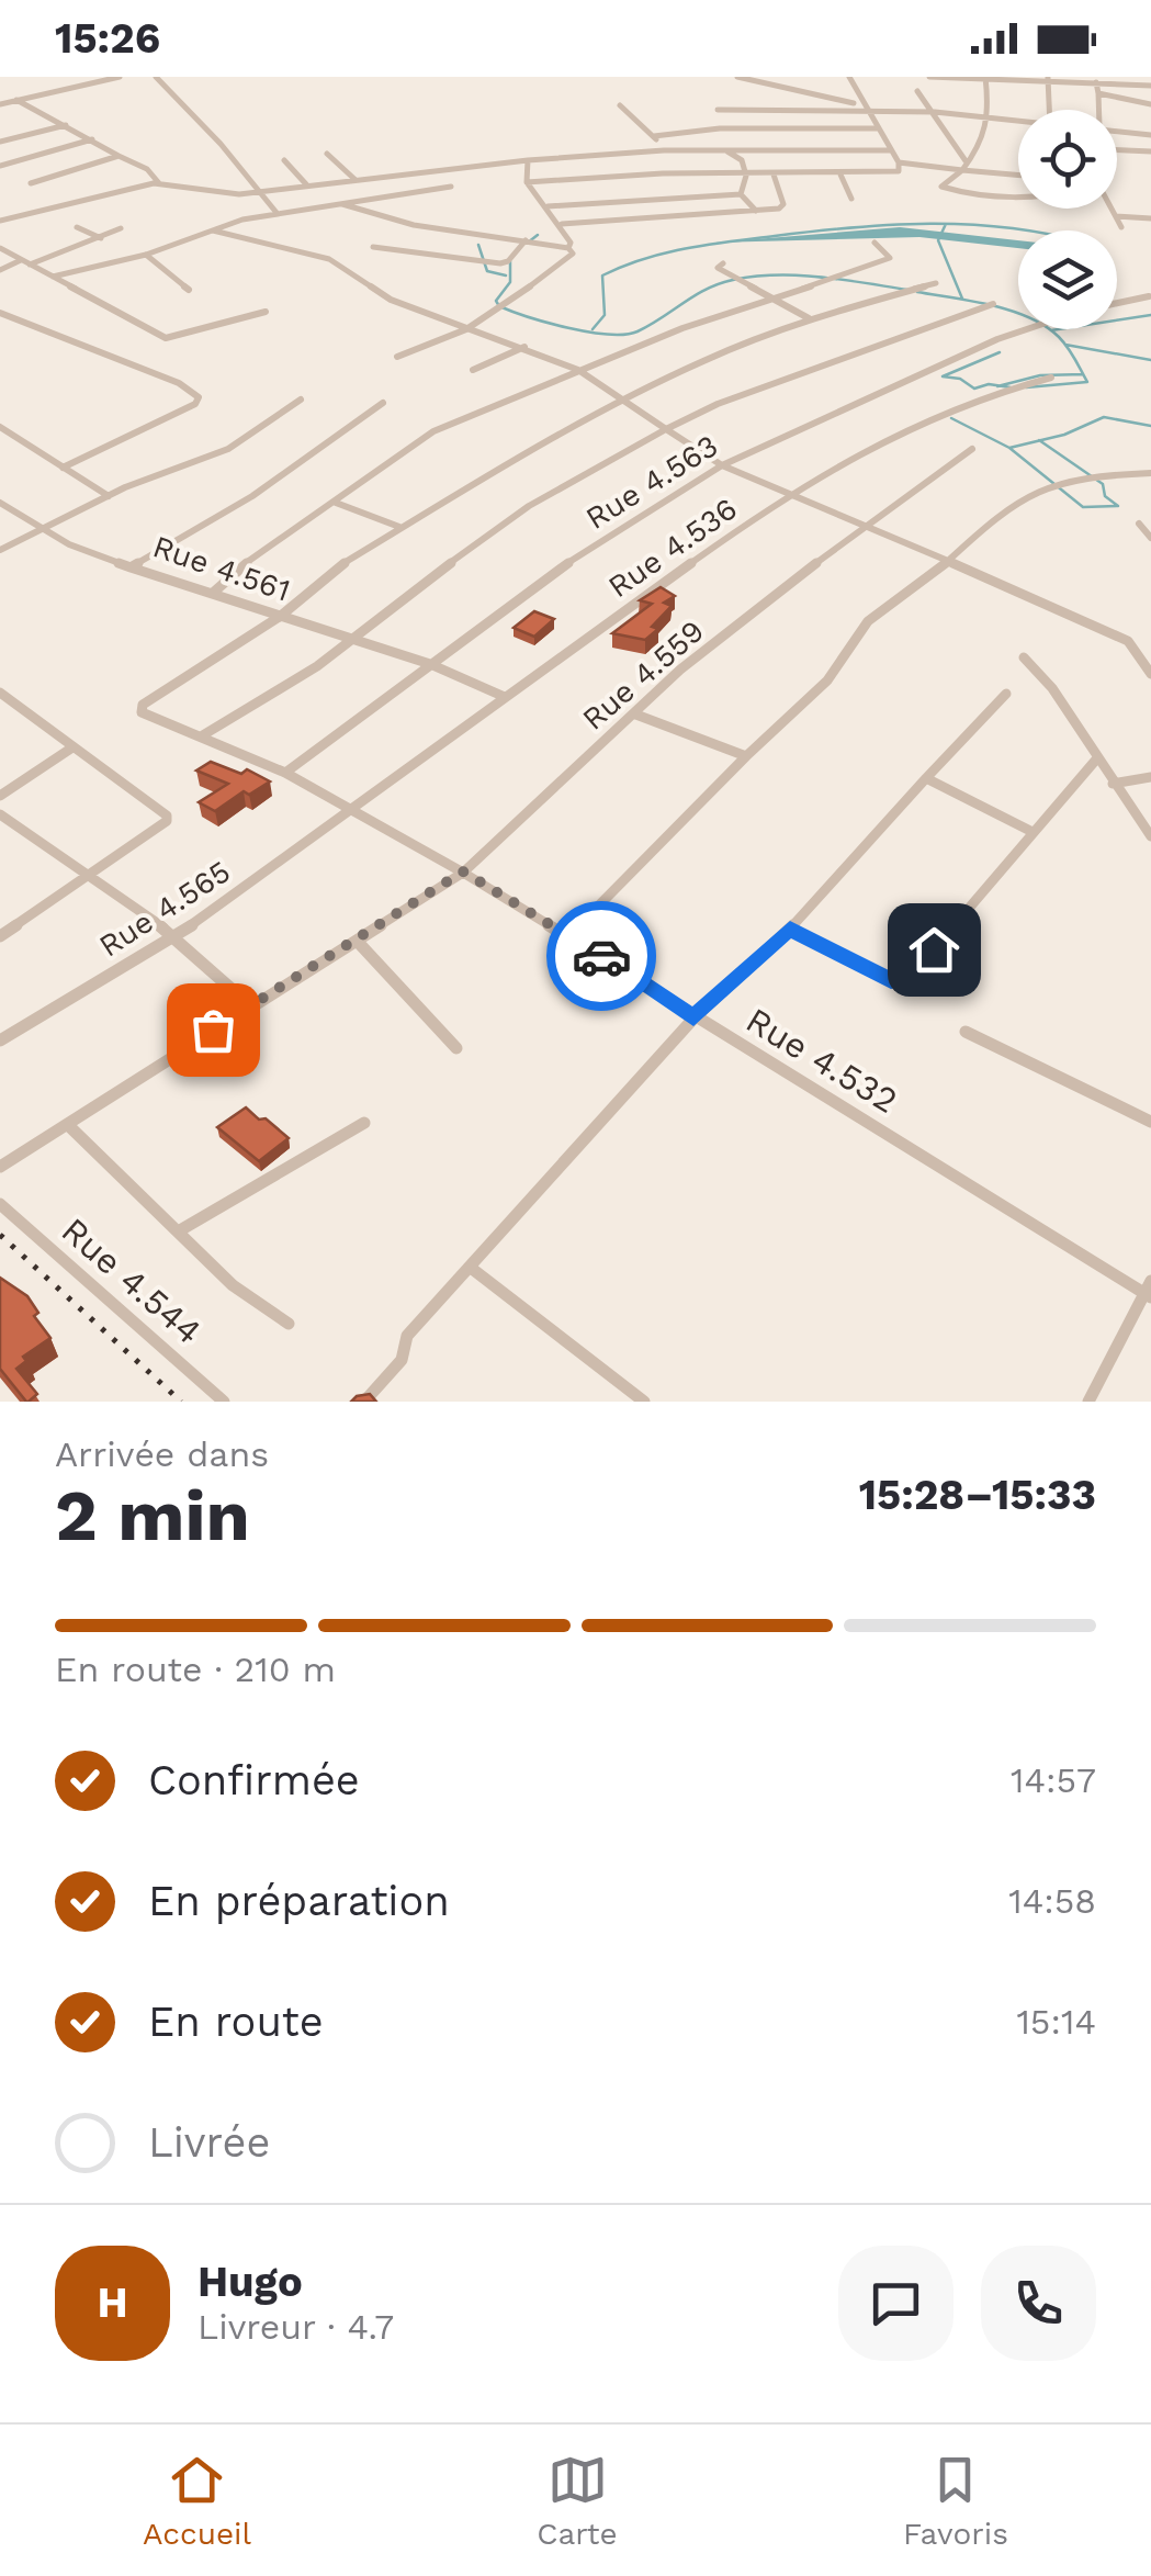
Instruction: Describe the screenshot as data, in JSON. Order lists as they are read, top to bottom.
{
  "streets": {
    "street": [
      "Rue 4.563",
      "Rue 4.536",
      "Rue 4.561",
      "Rue 4.559",
      "Rue 4.565",
      "Rue 4.532",
      "Rue 4.544"
    ]
  },
  "crossings": [
    ["Rue 4.563", "Rue 4.561"],
    ["Rue 4.563", "Rue 4.532"],
    ["Rue 4.536", "Rue 4.561"],
    ["Rue 4.536", "Rue 4.565"],
    ["Rue 4.536", "Rue 4.532"],
    ["Rue 4.561", "Rue 4.532"],
    ["Rue 4.559", "Rue 4.532"],
    ["Rue 4.565", "Rue 4.532"]
  ],
  "page": {
    "status": "15:26",
    "heading": ["2 min", "Arrivée dans", "15:28–15:33"],
    "panel": ["Hugo", "Livreur · 4.7"],
    "bar": "En route · 210 m",
    "list": [
      ["Confirmée", "14:57"],
      ["En préparation", "14:58"],
      ["En route", "15:14"],
      "Livrée"
    ],
    "round": "H",
    "tabs": ["Accueil", "Carte", "Favoris"]
  }
}
